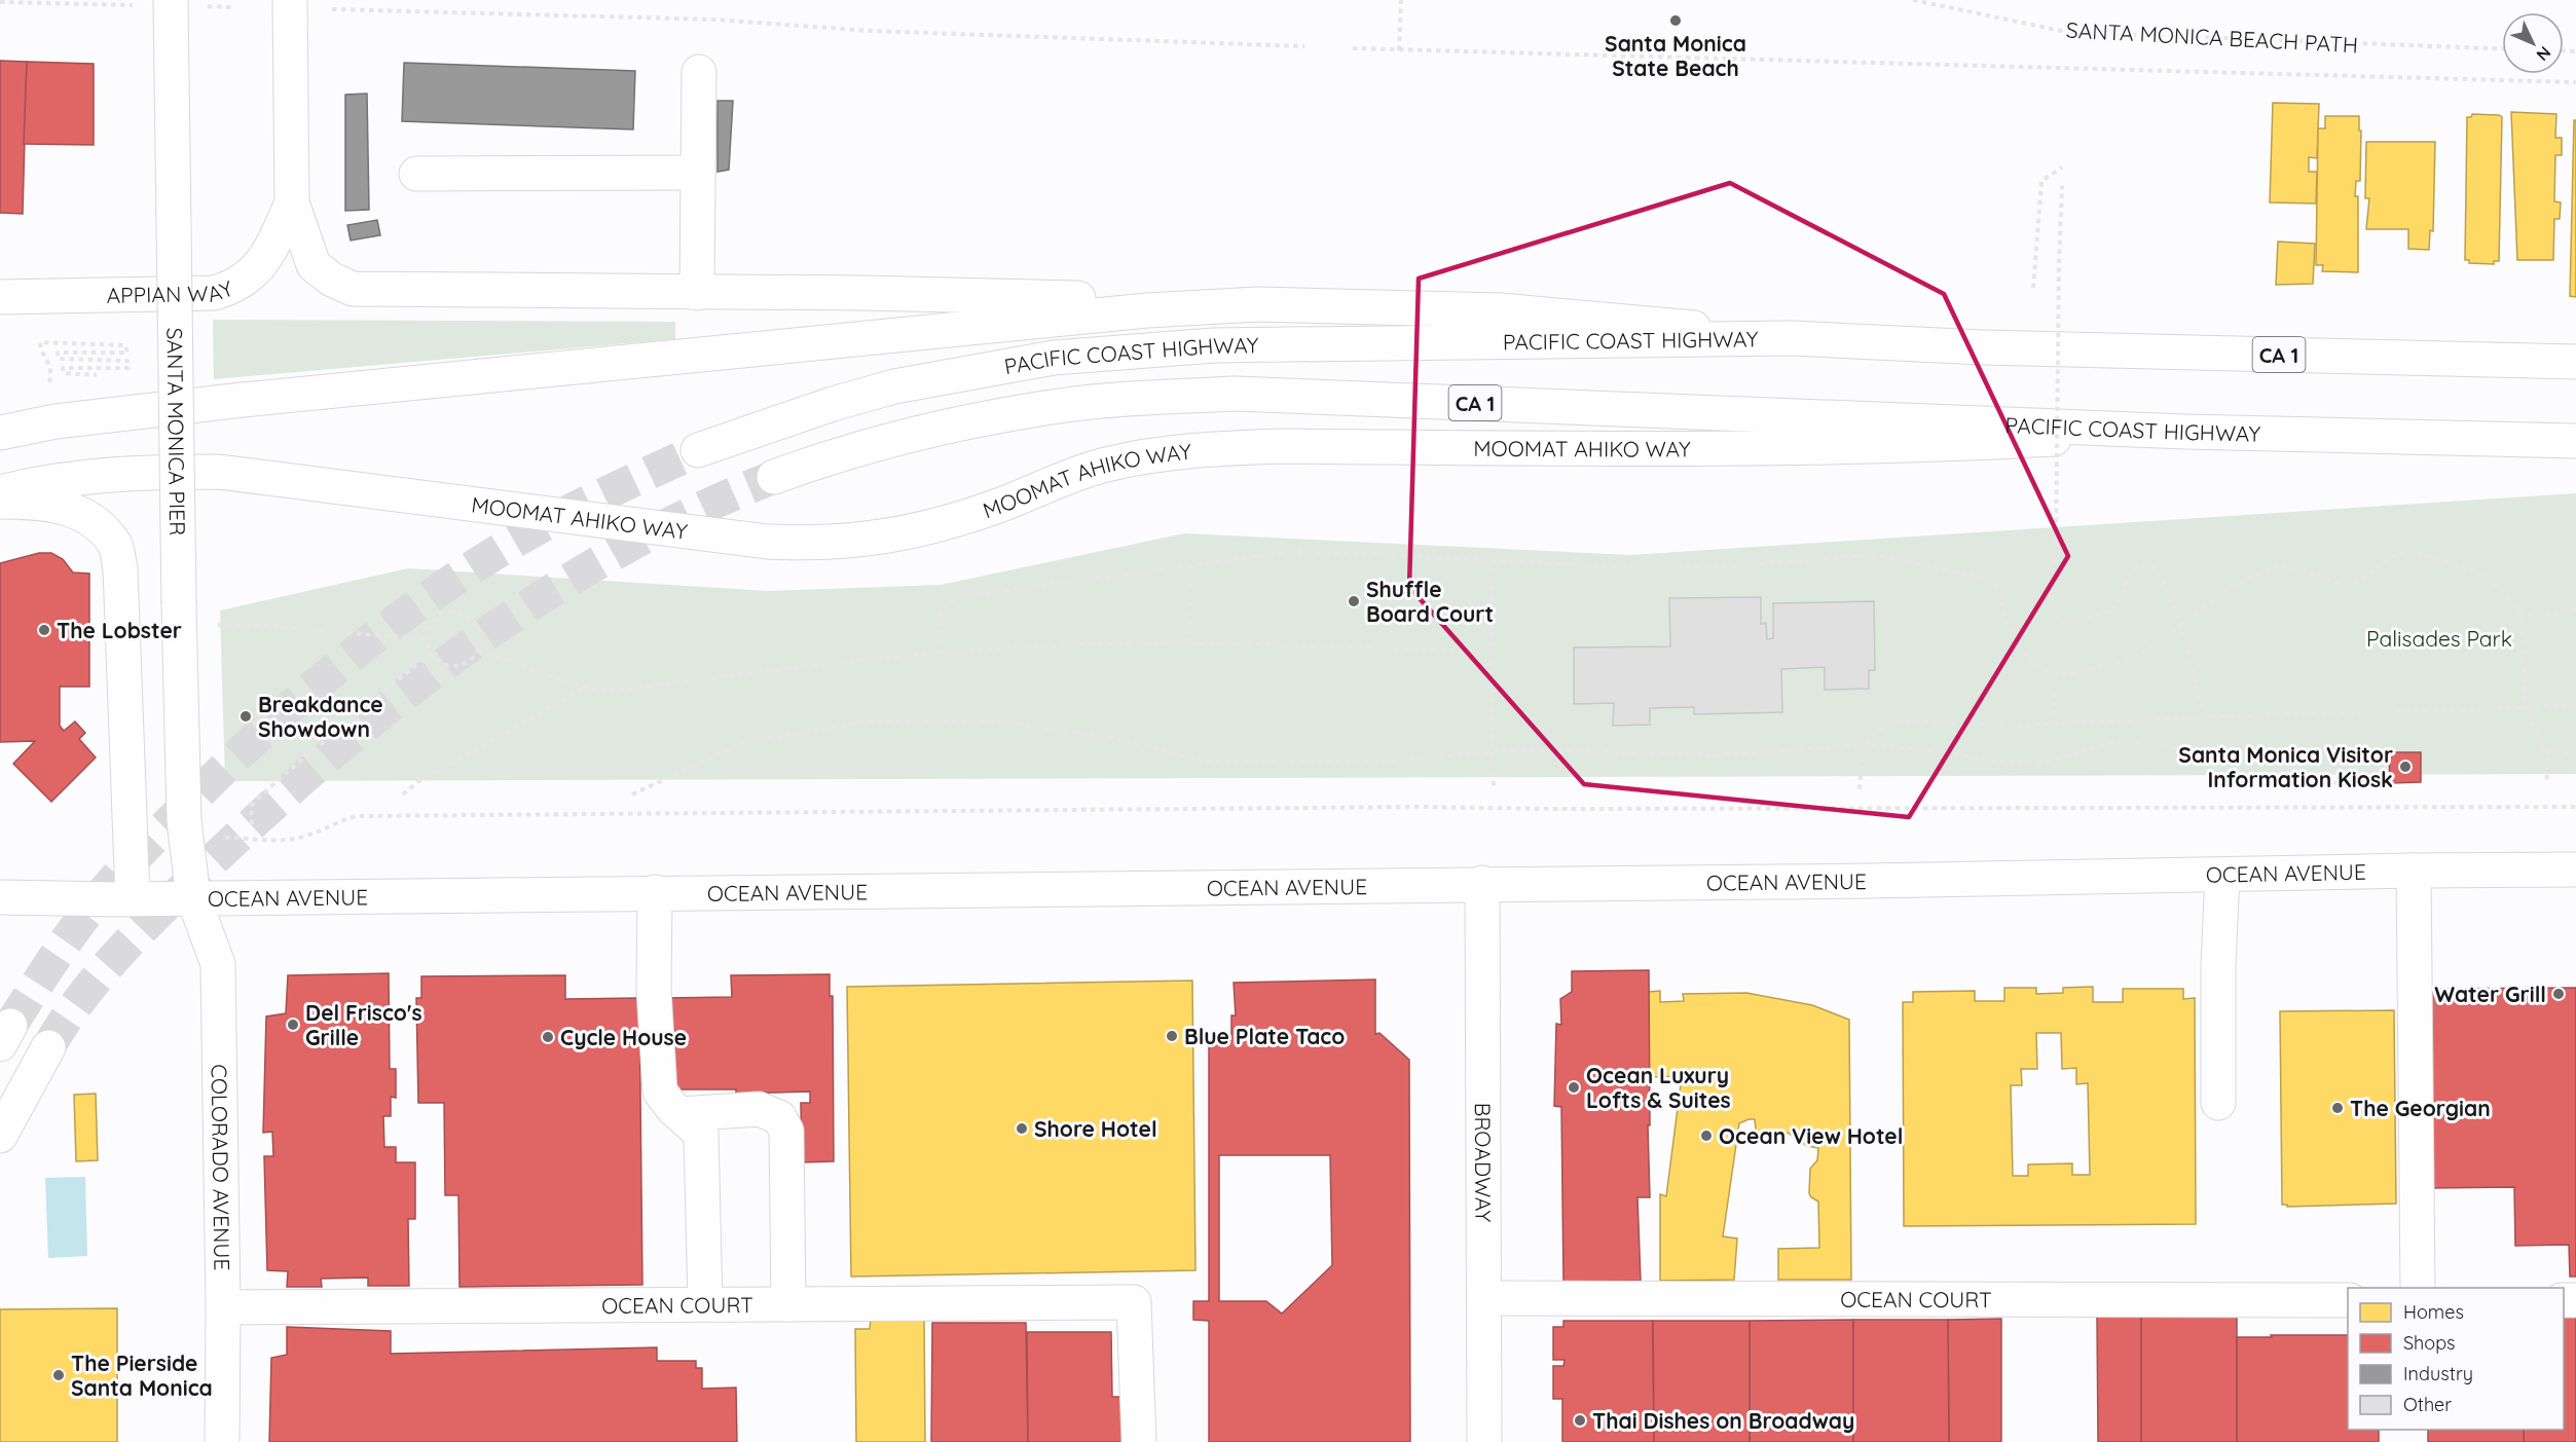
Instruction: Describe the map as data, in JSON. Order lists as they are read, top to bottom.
{
  "streets": {
    "main road": [
      "APPIAN WAY",
      "PACIFIC COAST HIGHWAY",
      "CA 1",
      "SANTA MONICA PIER",
      "MOOMAT AHIKO WAY",
      "OCEAN AVENUE",
      "BROADWAY",
      "COLORADO AVENUE",
      "OCEAN COURT"
    ],
    "path": ["SANTA MONICA BEACH PATH"]
  },
  "crossings": [
    ["PACIFIC COAST HIGHWAY", "MOOMAT AHIKO WAY"],
    ["SANTA MONICA PIER", "COLORADO AVENUE"],
    ["OCEAN AVENUE", "BROADWAY"],
    ["OCEAN AVENUE", "COLORADO AVENUE"],
    ["BROADWAY", "OCEAN COURT"],
    ["COLORADO AVENUE", "OCEAN COURT"]
  ],
  "parks": ["Palisades Park"],
  "places": [
    "Santa Monica State Beach",
    "Shuffle Board Court",
    "The Lobster",
    "Breakdance Showdown",
    "Santa Monica Visitor Information Kiosk",
    "Water Grill",
    "Del Frisco's Grille",
    "Blue Plate Taco",
    "Cycle House",
    "Ocean Luxury Lofts & Suites",
    "The Georgian",
    "Shore Hotel",
    "Ocean View Hotel",
    "The Pierside Santa Monica",
    "Thai Dishes on Broadway"
  ],
  "legend": [
    "Homes",
    "Shops",
    "Industry",
    "Other"
  ],
  "north": "bottom right"
}
